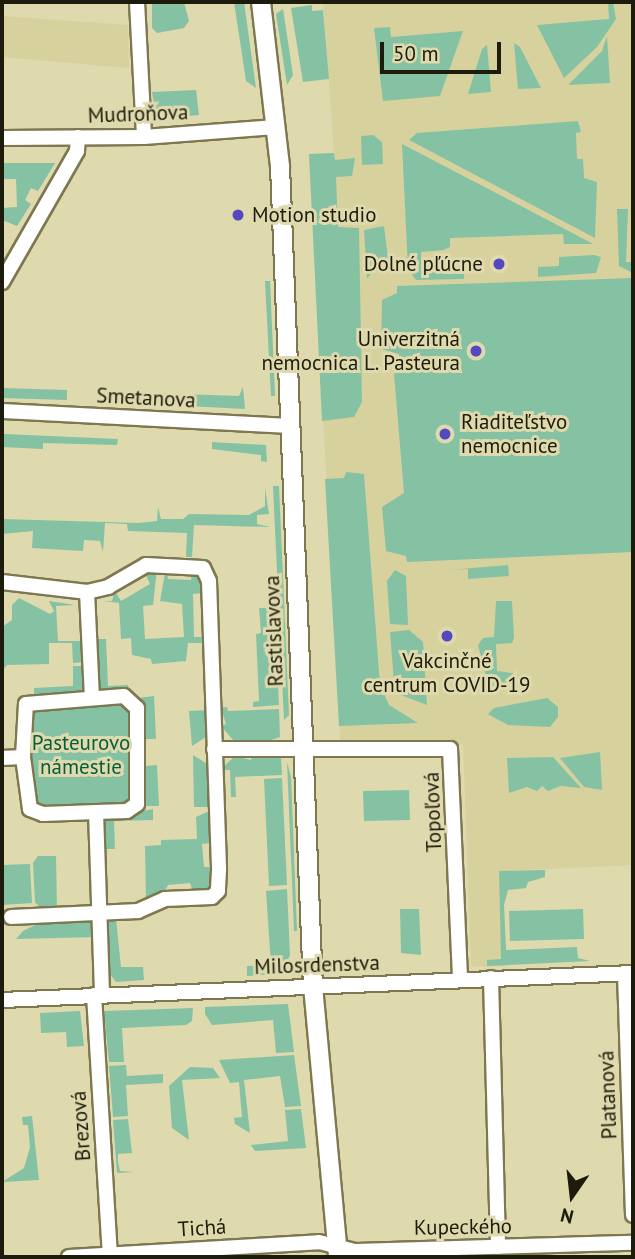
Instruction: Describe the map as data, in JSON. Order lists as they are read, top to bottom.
{
  "streets": {
    "street": [
      "Mudroňova",
      "Smetanova",
      "Rastislavova",
      "Topoľová",
      "Milosrdenstva",
      "Platanová",
      "Brezová",
      "Kupeckého",
      "Tichá"
    ]
  },
  "crossings": [
    ["Mudroňova", "Rastislavova"],
    ["Smetanova", "Rastislavova"],
    ["Rastislavova", "Topoľová"],
    ["Rastislavova", "Milosrdenstva"],
    ["Rastislavova", "Kupeckého"],
    ["Rastislavova", "Tichá"],
    ["Topoľová", "Milosrdenstva"],
    ["Milosrdenstva", "Platanová"],
    ["Milosrdenstva", "Brezová"],
    ["Brezová", "Tichá"],
    ["Kupeckého", "Tichá"]
  ],
  "parks": ["Pasteurovo námestie"],
  "places": [
    "Motion studio",
    "Dolné pľúcne",
    "Univerzitná nemocnica L. Pasteura",
    "Riaditeľstvo nemocnice",
    "Vakcinčné centrum COVID-19"
  ],
  "scale_bar": "50 m",
  "north": "bottom"
}
